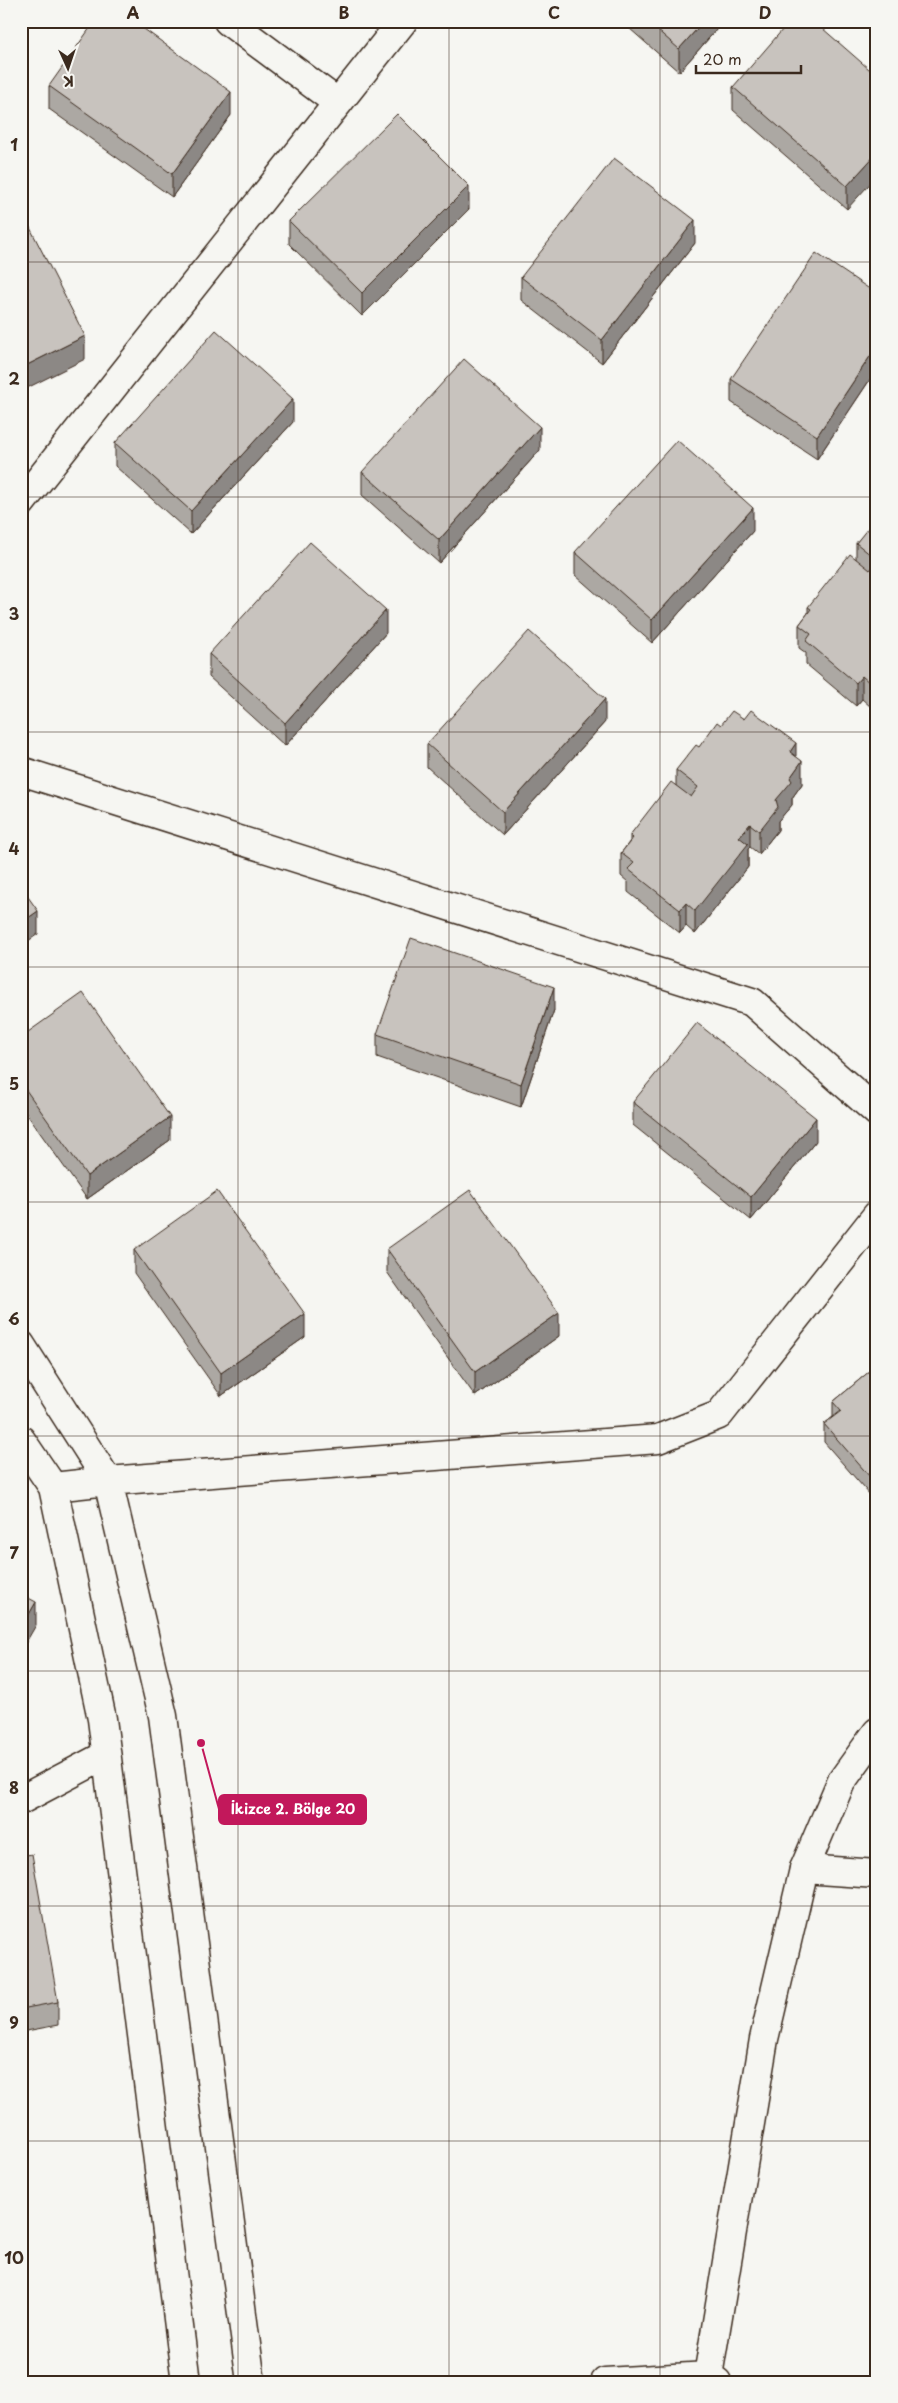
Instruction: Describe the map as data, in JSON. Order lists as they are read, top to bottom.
{
  "places": ["İkizce 2. Bölge 20"],
  "scale_bar": "20 m",
  "north": "bottom",
  "grid": {
    "columns": [
      "A",
      "B",
      "C",
      "D"
    ],
    "rows": [
      "1",
      "2",
      "3",
      "4",
      "5",
      "6",
      "7",
      "8",
      "9",
      "10"
    ]
  }
}
